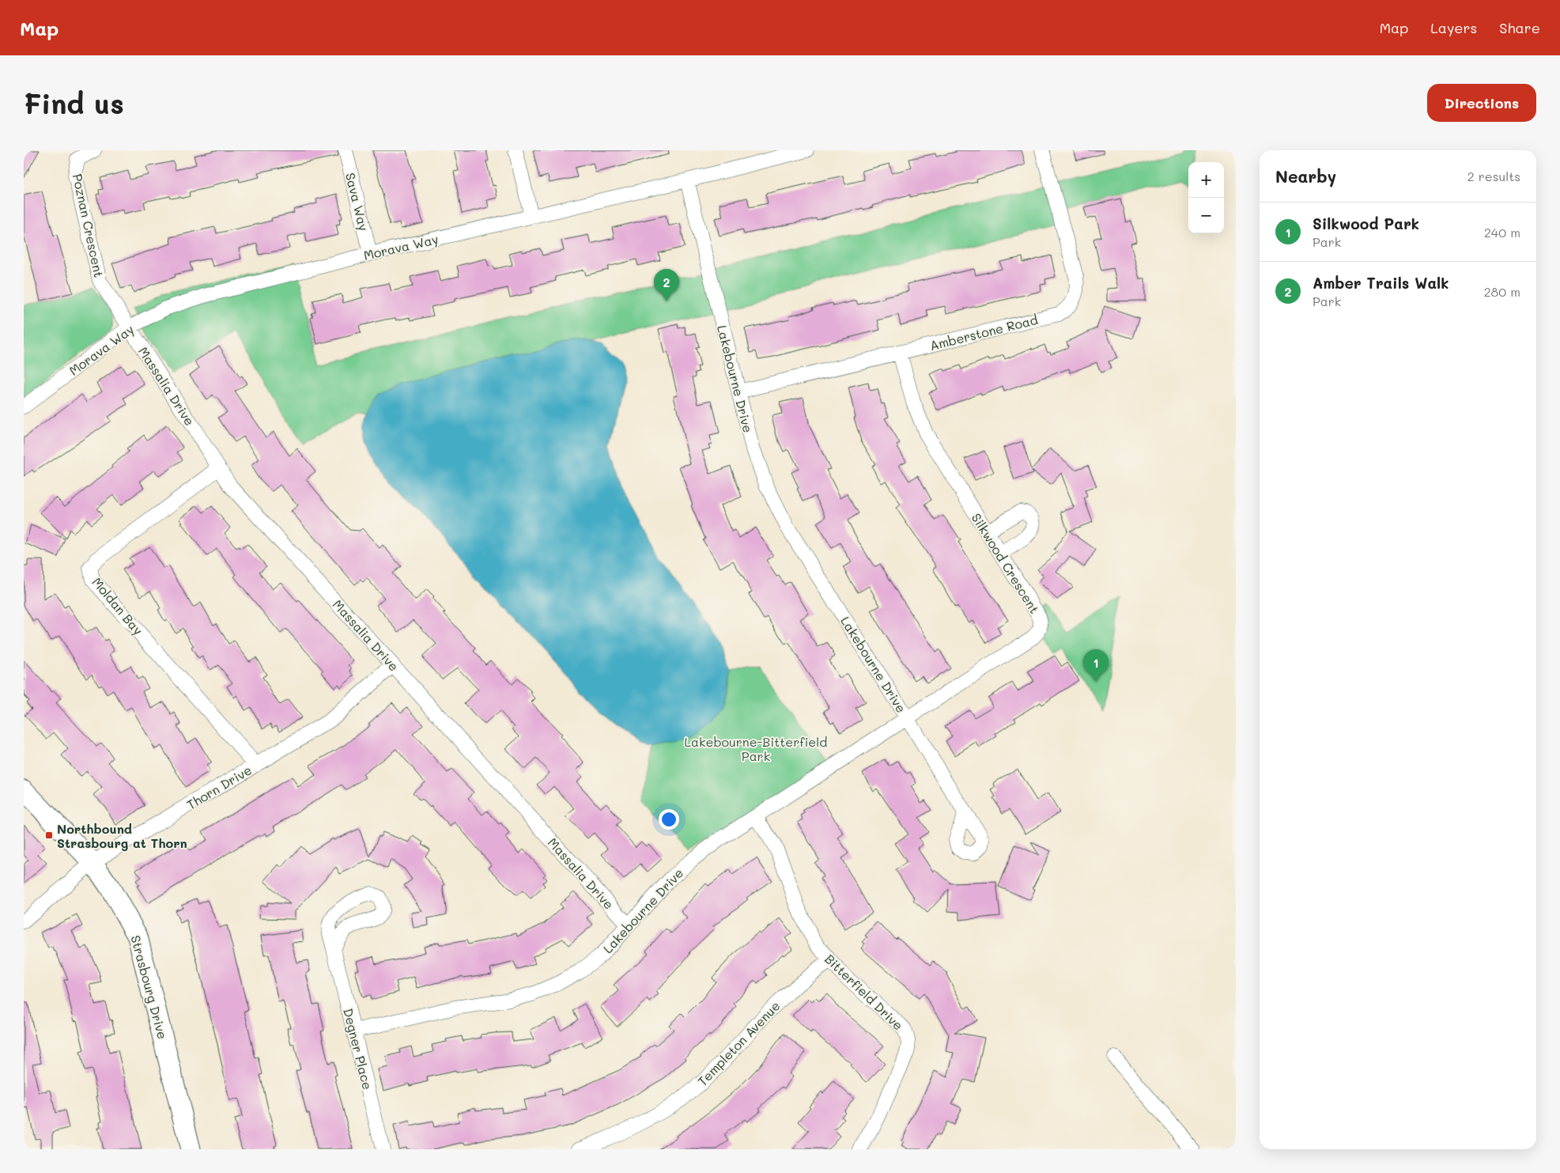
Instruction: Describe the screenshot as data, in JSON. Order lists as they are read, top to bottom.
{
  "streets": {
    "street": [
      "Sava Way",
      "Poznan Crescent",
      "Morava Way",
      "Amberstone Road",
      "Lakebourne Drive",
      "Massalia Drive",
      "Silkwood Crescent",
      "Moldan Bay",
      "Thorn Drive",
      "Strasbourg Drive",
      "Bitterfield Drive",
      "Templeton Avenue",
      "Degner Place"
    ]
  },
  "crossings": [
    ["Sava Way", "Morava Way"],
    ["Poznan Crescent", "Morava Way"],
    ["Poznan Crescent", "Massalia Drive"],
    ["Morava Way", "Lakebourne Drive"],
    ["Morava Way", "Massalia Drive"],
    ["Amberstone Road", "Lakebourne Drive"],
    ["Amberstone Road", "Silkwood Crescent"],
    ["Lakebourne Drive", "Massalia Drive"],
    ["Lakebourne Drive", "Silkwood Crescent"],
    ["Lakebourne Drive", "Bitterfield Drive"],
    ["Lakebourne Drive", "Degner Place"],
    ["Massalia Drive", "Moldan Bay"],
    ["Massalia Drive", "Thorn Drive"],
    ["Moldan Bay", "Thorn Drive"],
    ["Thorn Drive", "Strasbourg Drive"],
    ["Bitterfield Drive", "Templeton Avenue"]
  ],
  "parks": ["Lakebourne-Bitterfield Park"],
  "places": {
    "transit": ["Northbound Strasbourg at Thorn"]
  },
  "page": {
    "header": "Map",
    "nav": ["Map", "Layers", "Share"],
    "buttons": "Directions",
    "title": "Find us",
    "heading": ["Nearby", "2 results"],
    "map_buttons": ["+", "−"],
    "list": [
      {
        "mark": "1",
        "name": "Silkwood Park",
        "note": "Park",
        "value": "240 m"
      },
      {
        "mark": "2",
        "name": "Amber Trails Walk",
        "note": "Park",
        "value": "280 m"
      }
    ],
    "pins": ["2", "1"]
  }
}
